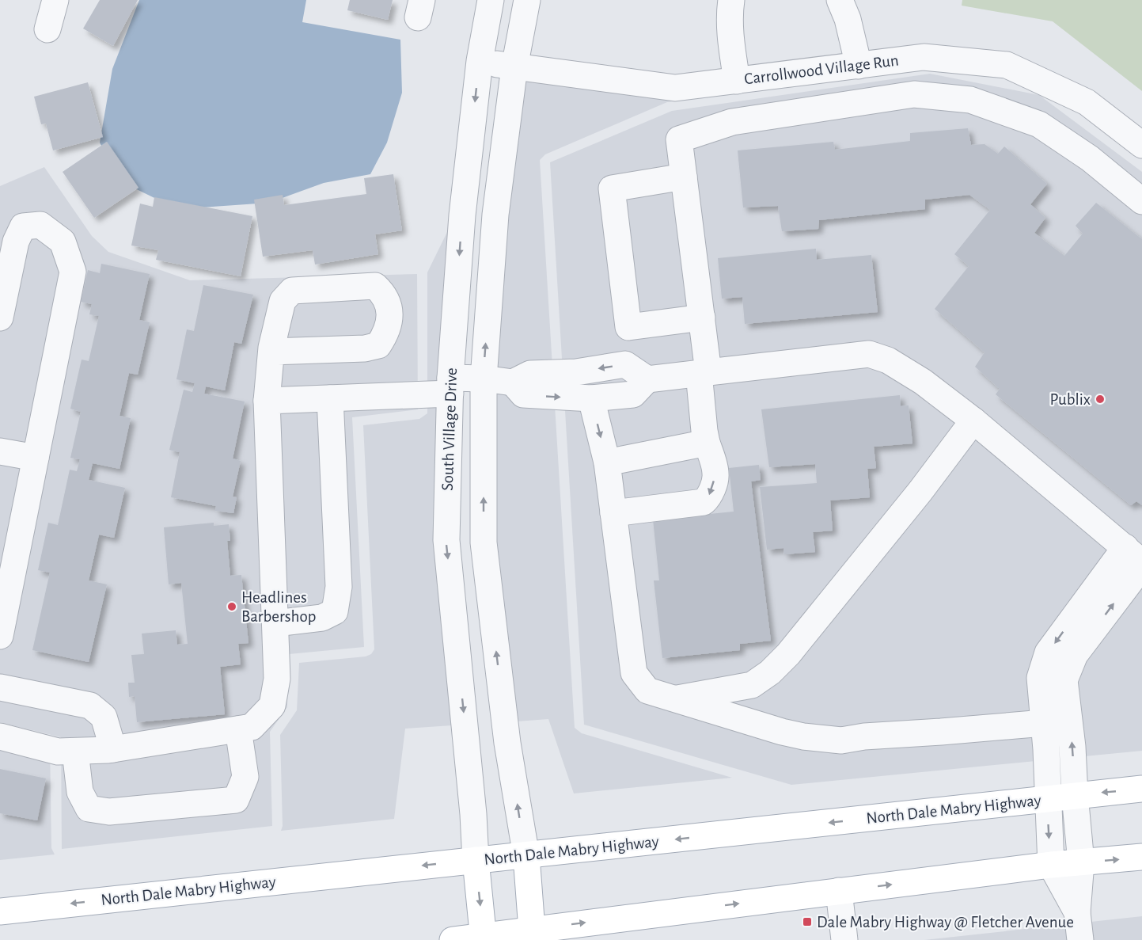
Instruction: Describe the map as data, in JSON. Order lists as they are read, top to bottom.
{
  "streets": {
    "main road": ["North Dale Mabry Highway"],
    "street": ["Carrollwood Village Run", "South Village Drive"]
  },
  "crossings": [
    ["Carrollwood Village Run", "South Village Drive"],
    ["South Village Drive", "North Dale Mabry Highway"]
  ],
  "places": {
    "other": ["Publix", "Headlines Barbershop"],
    "transit": ["Dale Mabry Highway @ Fletcher Avenue"]
  }
}
